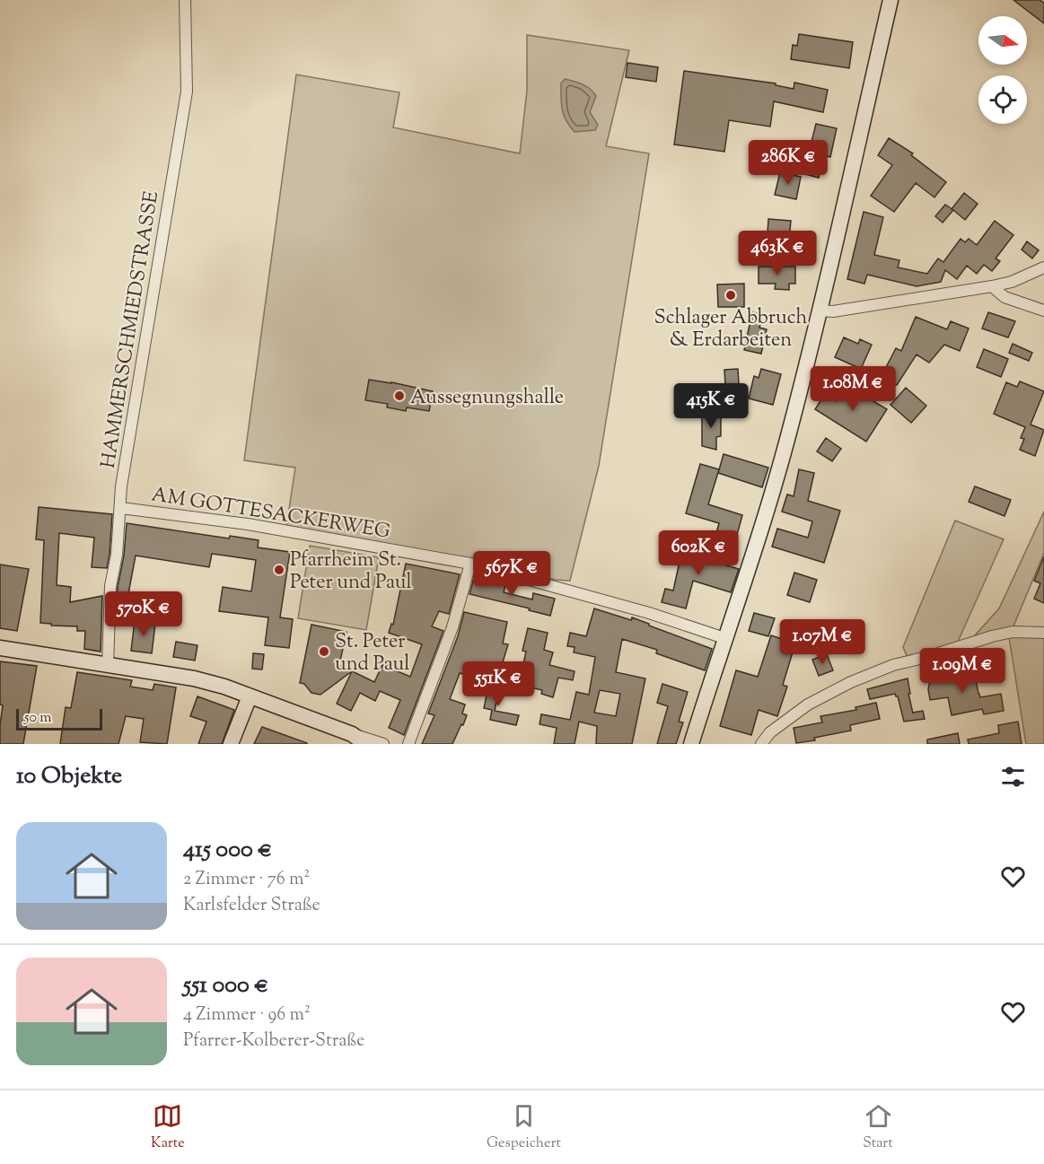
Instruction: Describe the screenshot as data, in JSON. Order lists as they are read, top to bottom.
{
  "streets": {
    "street": ["HAMMERSCHMIEDSTRASSE", "AM GOTTESACKERWEG"]
  },
  "crossings": [
    ["HAMMERSCHMIEDSTRASSE", "AM GOTTESACKERWEG"]
  ],
  "places": [
    "Schlager Abbruch & Erdarbeiten",
    "Aussegnungshalle",
    "Pfarrheim St. Peter und Paul",
    "St. Peter und Paul"
  ],
  "scale_bar": "50 m",
  "north": "right",
  "page": {
    "price": [
      "286K €",
      "463K €",
      "1.08M €",
      "415K €",
      "602K €",
      "567K €",
      "570K €",
      "1.07M €",
      "1.09M €",
      "551K €"
    ],
    "scale": "50 m",
    "heading": "10 Objekte",
    "list": [
      {
        "name": "415 000 €",
        "note": "2 Zimmer · 76 m² · Karlsfelder Straße"
      },
      {
        "name": "551 000 €",
        "note": "4 Zimmer · 96 m² · Pfarrer-Kolberer-Straße"
      }
    ],
    "tabs": ["Karte", "Gespeichert", "Start"]
  }
}
